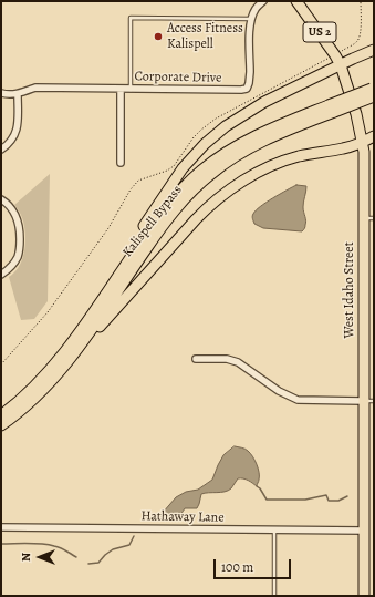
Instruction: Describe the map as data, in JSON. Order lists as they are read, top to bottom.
{
  "streets": {
    "highway": ["US 2", "Kalispell Bypass", "West Idaho Street"],
    "street": ["Corporate Drive", "Hathaway Lane"]
  },
  "crossings": [
    ["West Idaho Street", "Hathaway Lane"]
  ],
  "places": ["Access Fitness Kalispell"],
  "scale_bar": "100 m",
  "north": "left"
}
